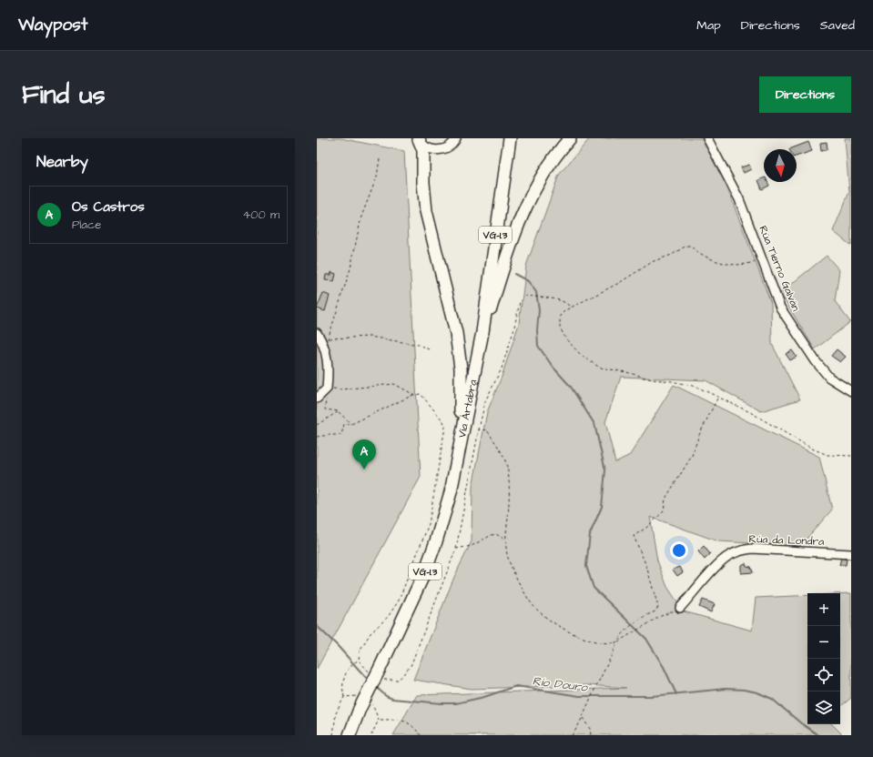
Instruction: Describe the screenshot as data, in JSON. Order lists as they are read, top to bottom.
{
  "streets": {
    "highway": ["VG-1.3", "Vía Ártabra"],
    "street": ["Rúa Tierno Galván", "Rúa da Londra"]
  },
  "crossings": [
    ["VG-1.3", "Vía Ártabra"]
  ],
  "water": ["Río Douro"],
  "north": "bottom",
  "page": {
    "header": "Waypost",
    "nav": ["Map", "Directions", "Saved"],
    "buttons": "Directions",
    "title": "Find us",
    "heading": "Nearby",
    "list": [
      {
        "mark": "A",
        "name": "Os Castros",
        "note": "Place",
        "value": "400 m"
      }
    ],
    "pins": "A",
    "map_buttons": ["+", "−"]
  }
}
